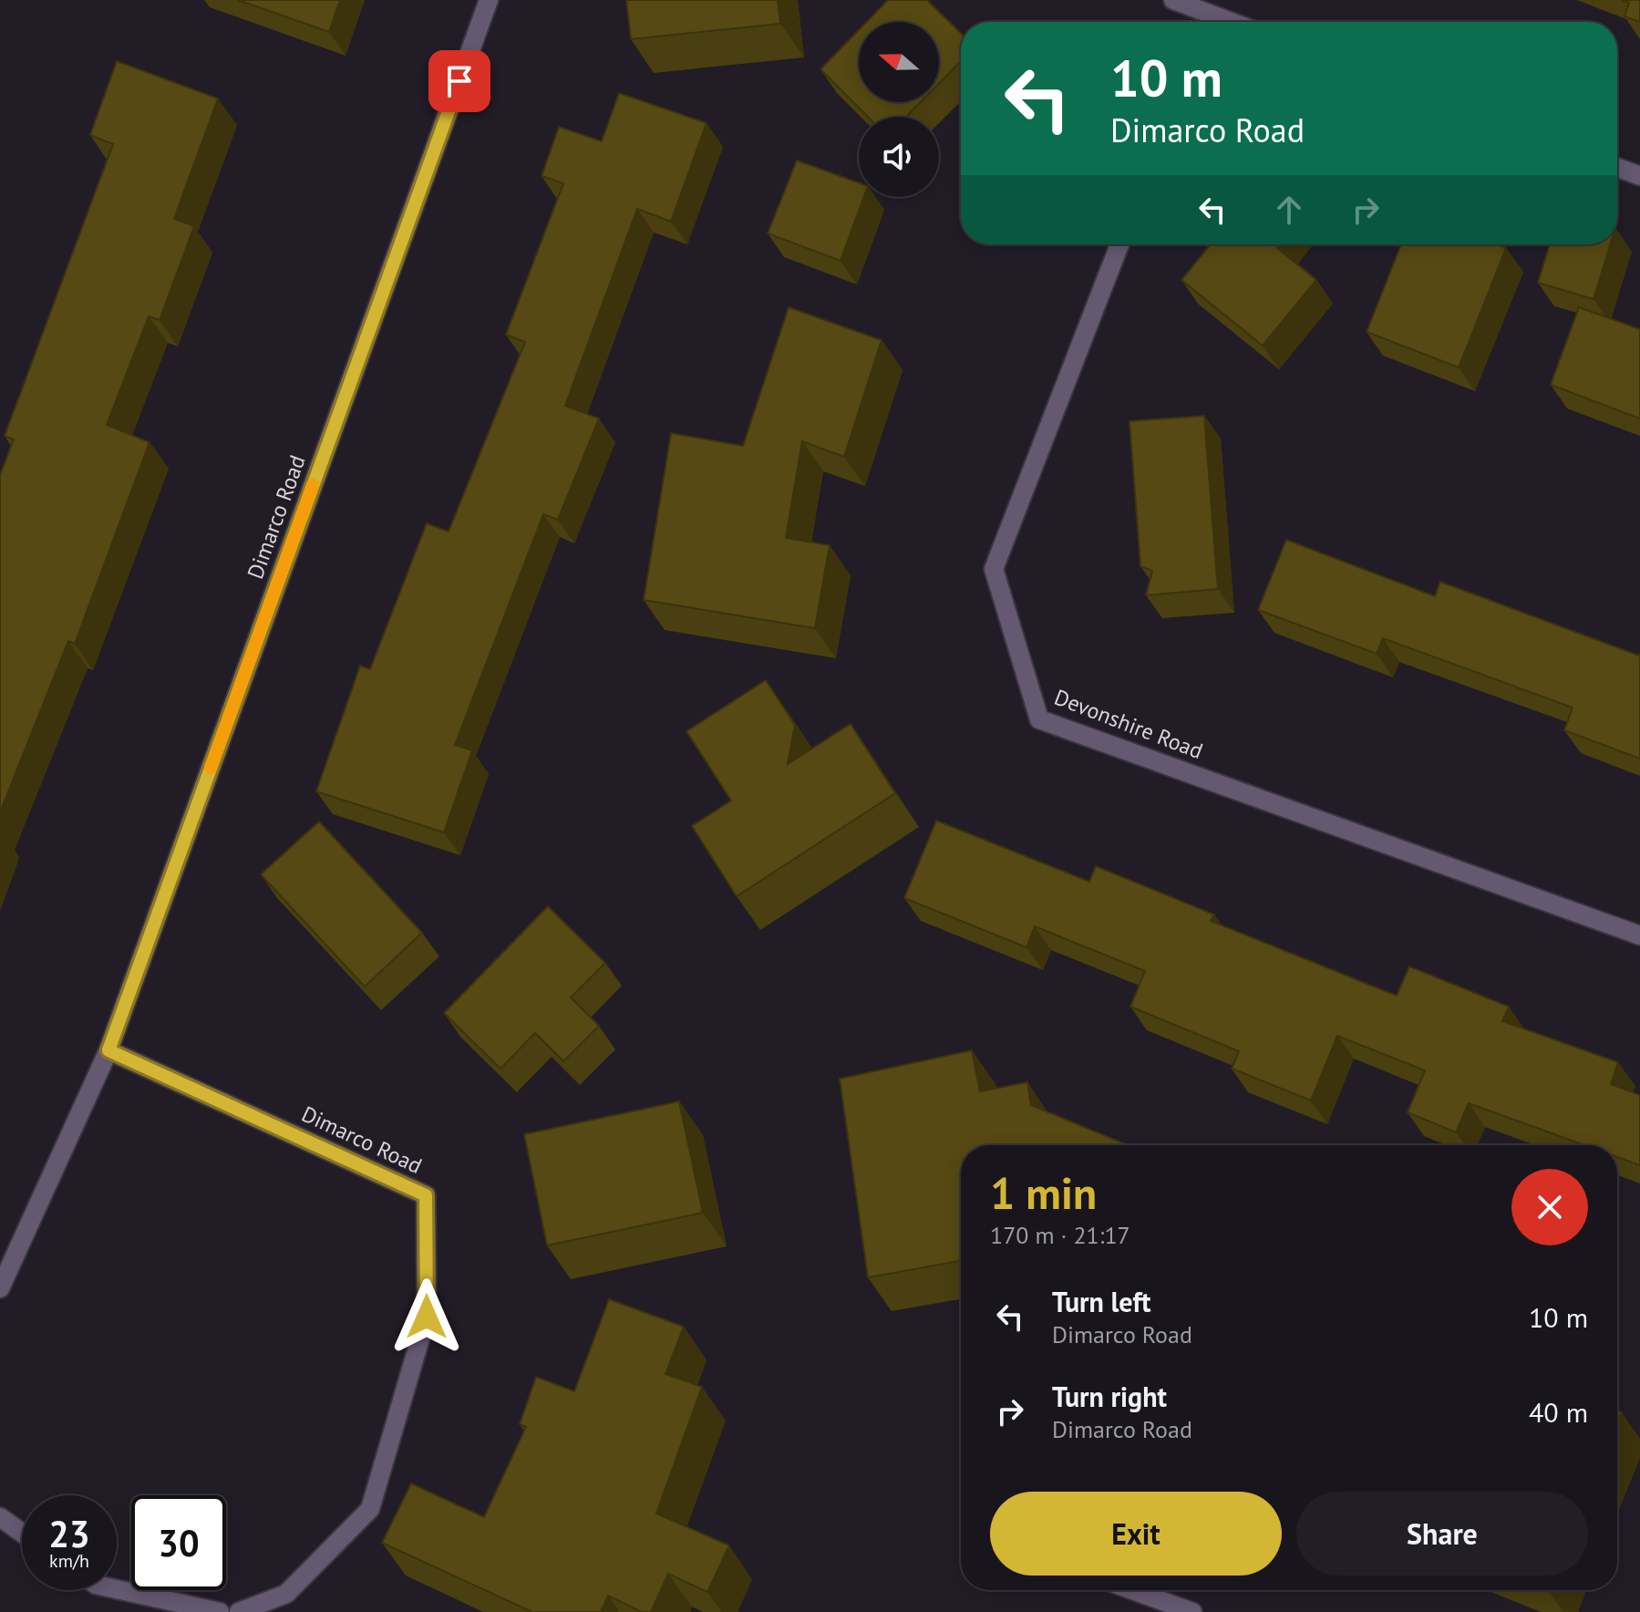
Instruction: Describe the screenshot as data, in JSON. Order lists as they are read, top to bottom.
{
  "streets": {
    "street": ["Dimarco Road", "Devonshire Road"]
  },
  "north": "left",
  "page": {
    "turn": ["10 m", "Dimarco Road"],
    "heading": ["1 min", "170 m · 21:17"],
    "list": [
      {
        "name": "Turn left",
        "note": "Dimarco Road",
        "value": "10 m"
      },
      {
        "name": "Turn right",
        "note": "Dimarco Road",
        "value": "40 m"
      }
    ],
    "buttons": ["Exit", "Share"],
    "speed": "23 km/h",
    "limit": "30"
  }
}
